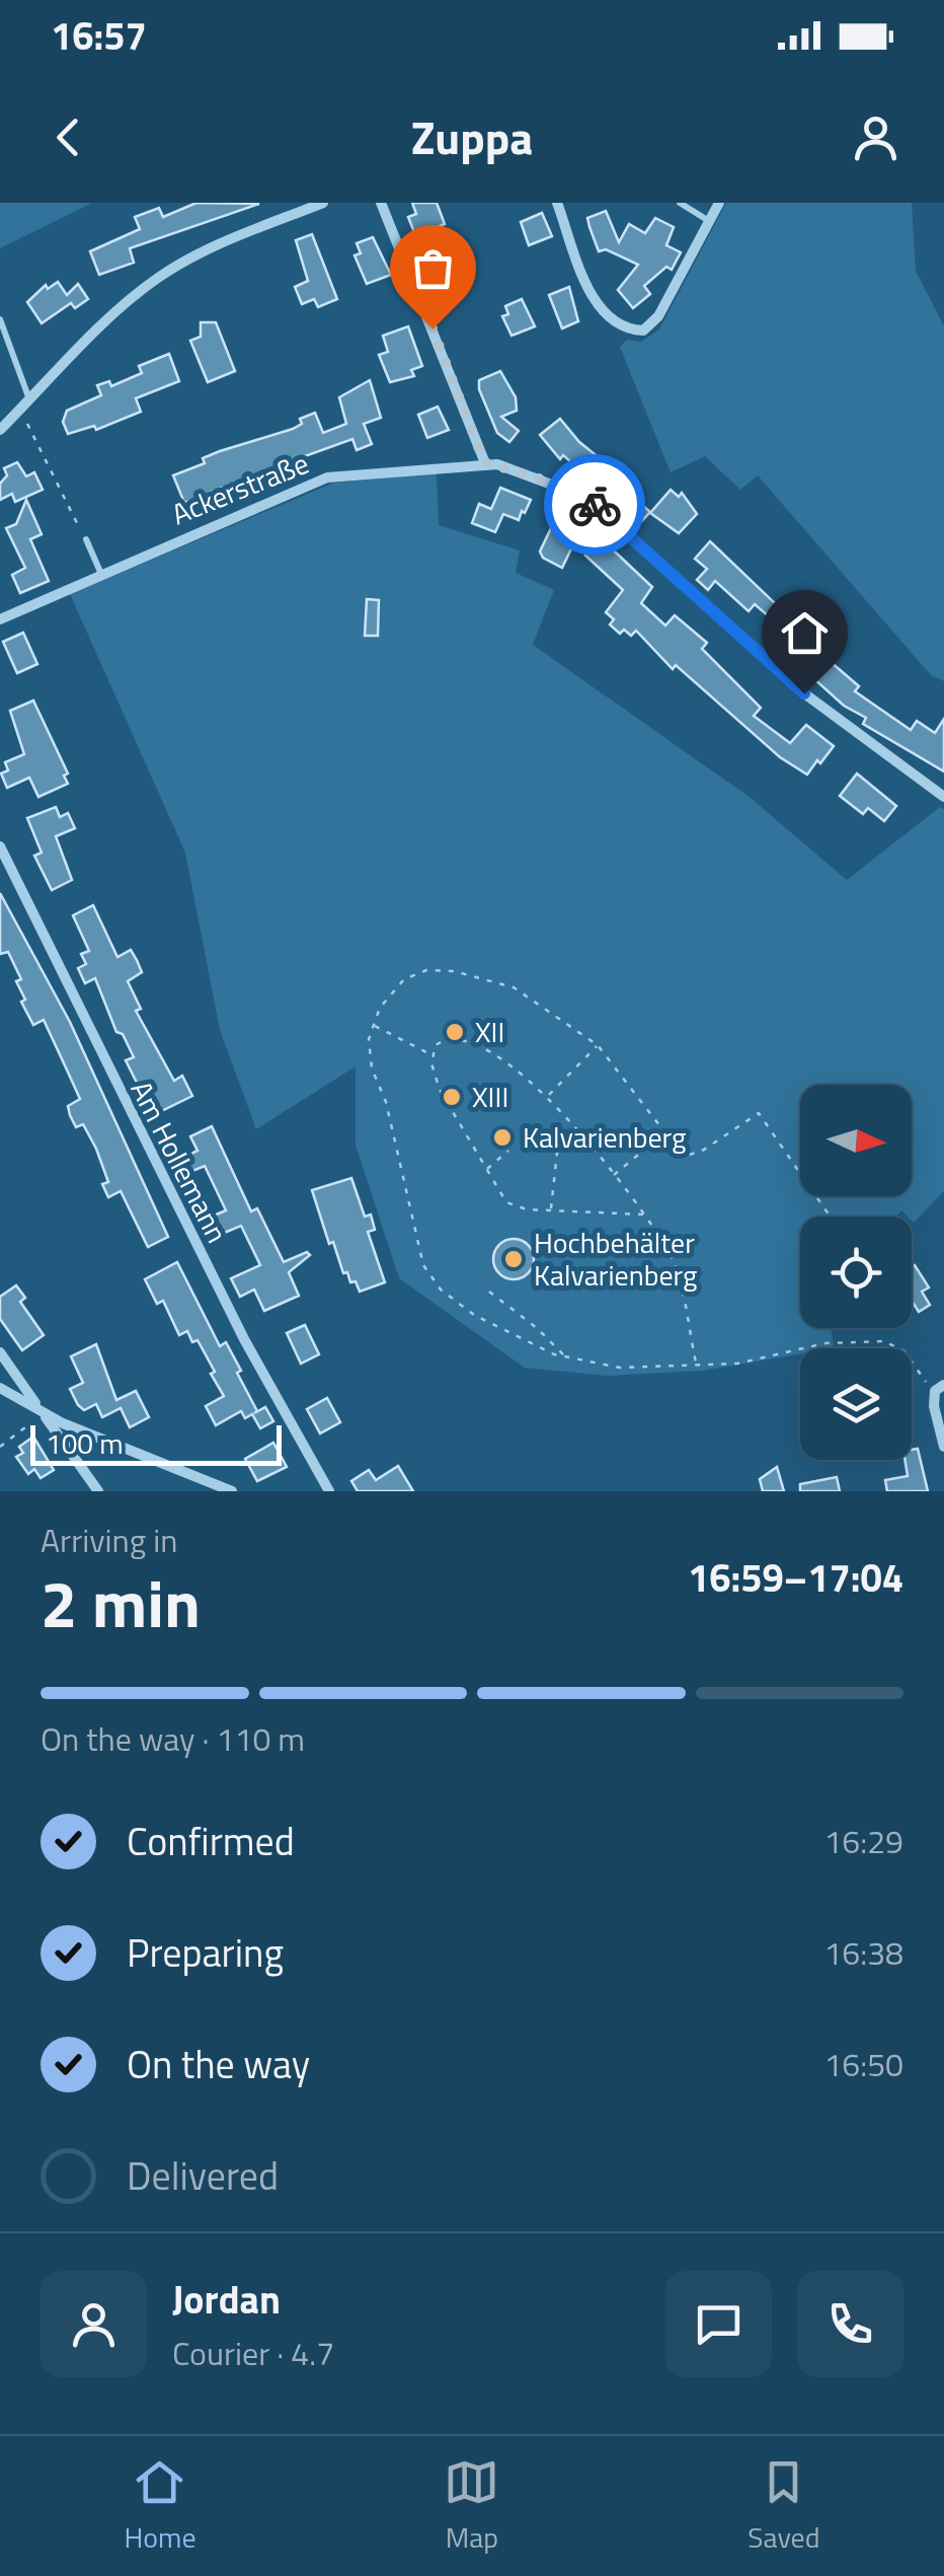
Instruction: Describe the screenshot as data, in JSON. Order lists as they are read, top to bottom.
{
  "streets": {
    "street": ["Ackerstraße", "Am Hollemann"]
  },
  "places": [
    "XII",
    "XIII",
    "Kalvarienberg",
    "Hochbehälter Kalvarienberg"
  ],
  "scale_bar": "100 m",
  "north": "right",
  "page": {
    "status": "16:57",
    "header": "Zuppa",
    "scale": "100 m",
    "heading": ["2 min", "Arriving in", "16:59–17:04"],
    "panel": ["Jordan", "Courier · 4.7"],
    "bar": "On the way · 110 m",
    "list": [
      ["Confirmed", "16:29"],
      ["Preparing", "16:38"],
      ["On the way", "16:50"],
      "Delivered"
    ],
    "tabs": ["Home", "Map", "Saved"]
  }
}
